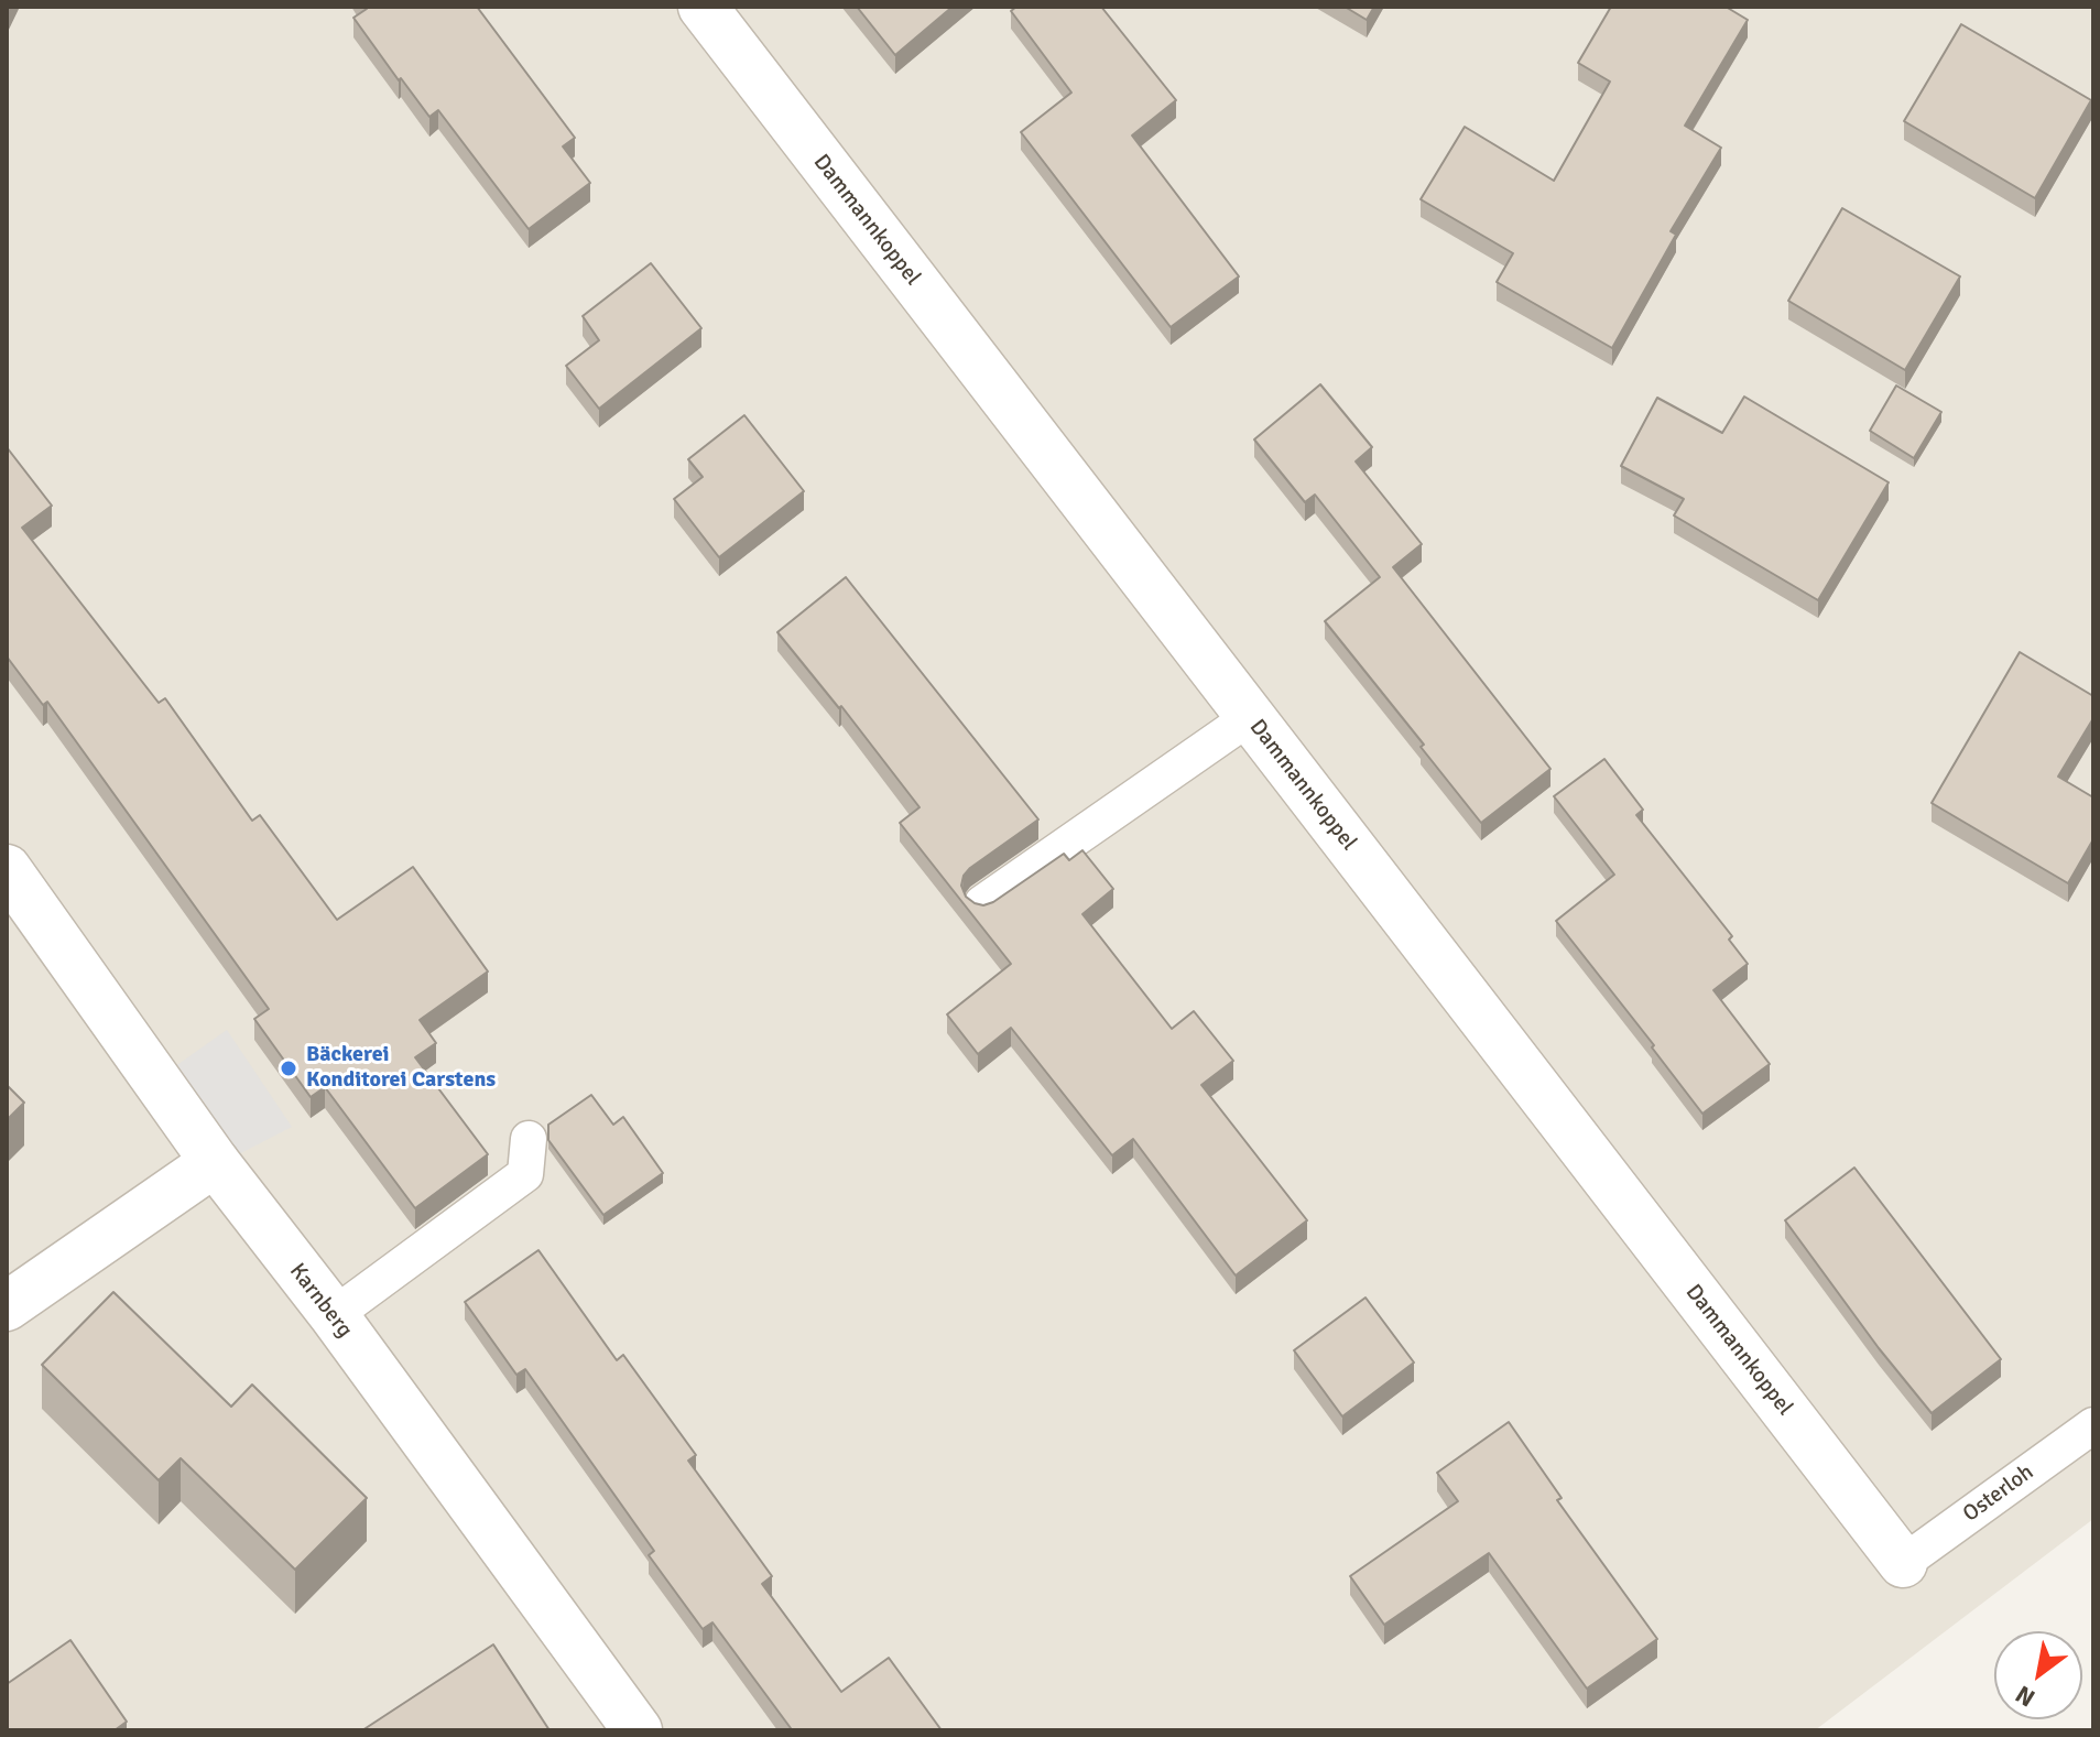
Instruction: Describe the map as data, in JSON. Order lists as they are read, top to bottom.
{
  "streets": {
    "street": ["Dammannkoppel", "Karnberg"],
    "lane": ["Osterloh"]
  },
  "crossings": [
    ["Dammannkoppel", "Osterloh"]
  ],
  "places": ["Bäckerei Konditorei Carstens"],
  "north": "bottom left"
}
